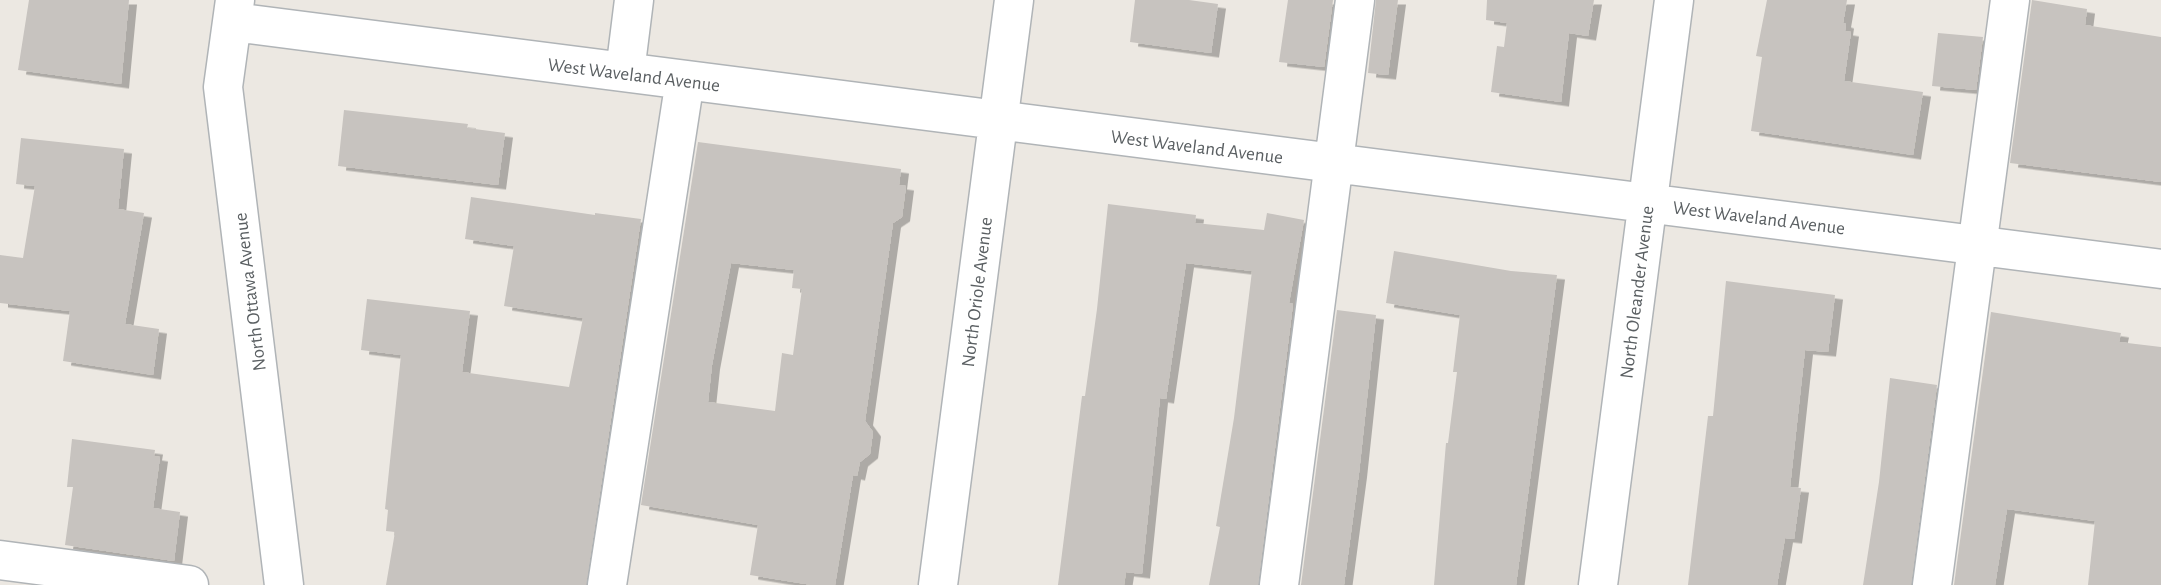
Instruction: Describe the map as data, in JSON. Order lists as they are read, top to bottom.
{
  "streets": {
    "street": [
      "West Waveland Avenue",
      "North Ottawa Avenue",
      "North Oriole Avenue",
      "North Oleander Avenue"
    ]
  },
  "crossings": [
    ["West Waveland Avenue", "North Ottawa Avenue"],
    ["West Waveland Avenue", "North Oriole Avenue"],
    ["West Waveland Avenue", "North Oleander Avenue"]
  ]
}
